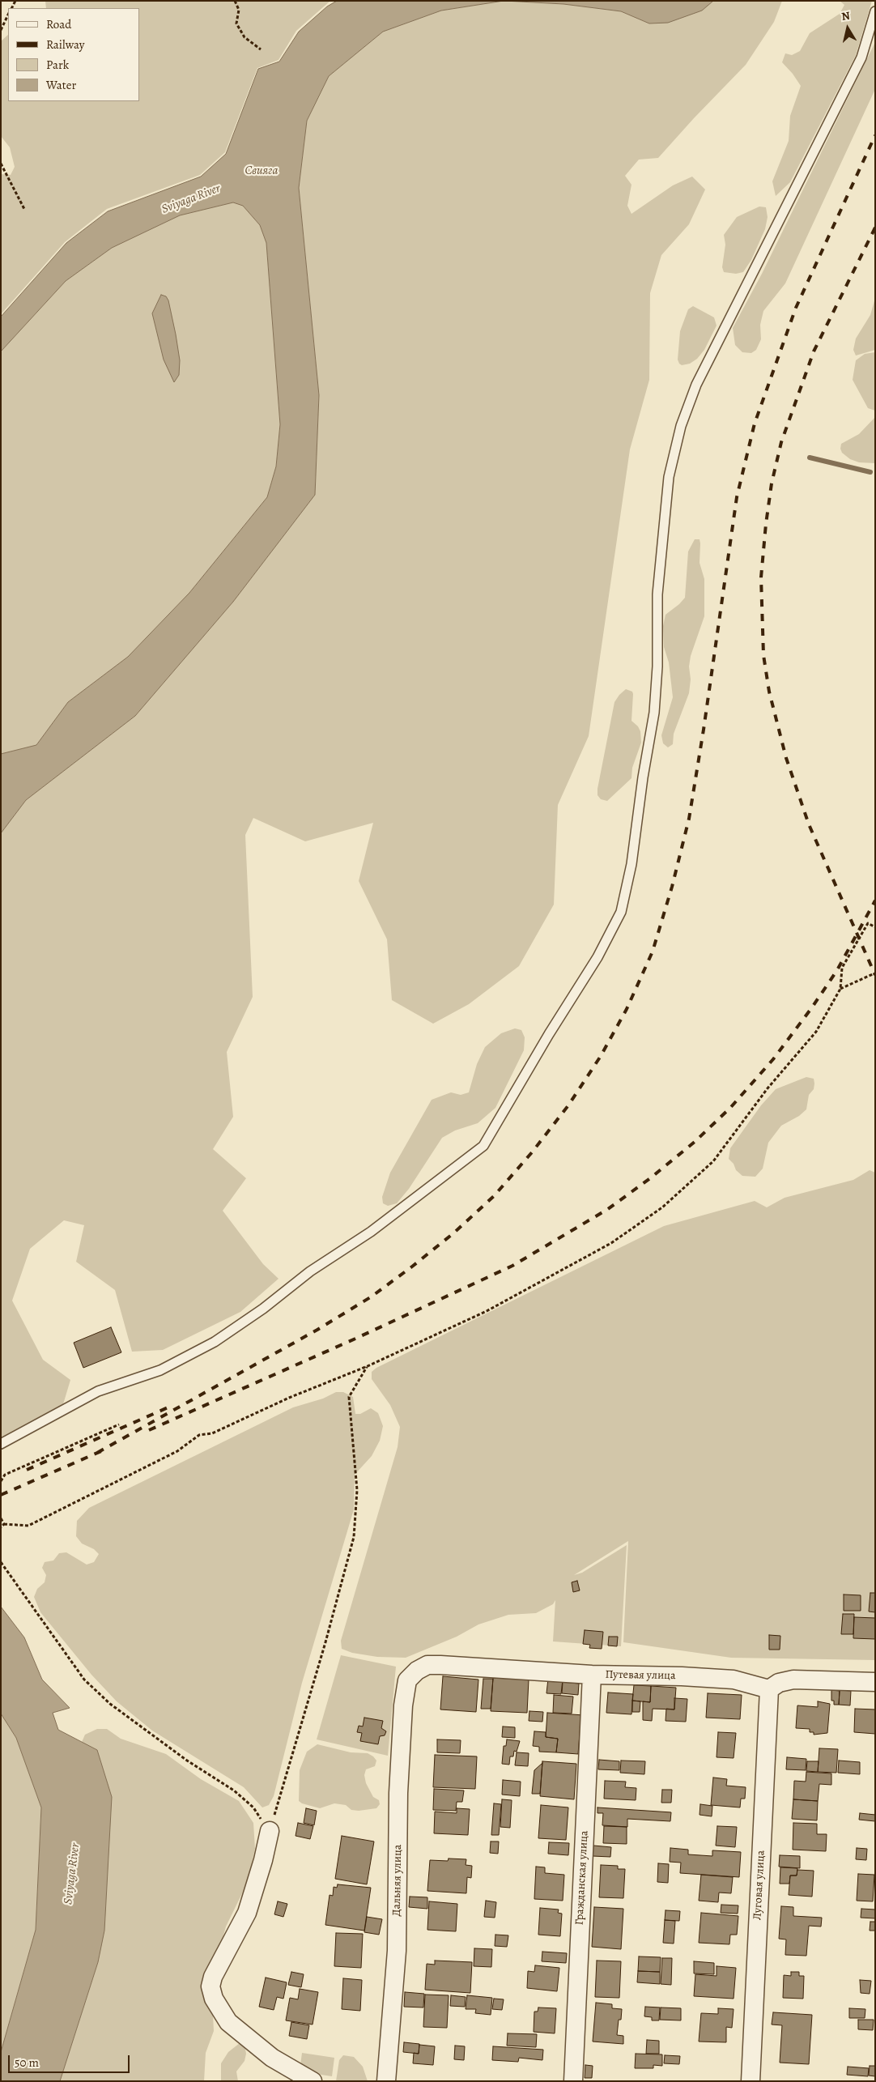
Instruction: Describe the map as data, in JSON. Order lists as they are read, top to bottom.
{
  "streets": {
    "street": [
      "Путевая улица",
      "Гражданская улица",
      "Дальняя улица",
      "Луговая улица"
    ]
  },
  "crossings": [
    ["Путевая улица", "Гражданская улица"],
    ["Путевая улица", "Дальняя улица"],
    ["Путевая улица", "Луговая улица"]
  ],
  "water": ["Свияга", "Sviyaga River"],
  "legend": [
    "Road",
    "Railway",
    "Park",
    "Water"
  ],
  "scale_bar": "50 m",
  "north": "top"
}
